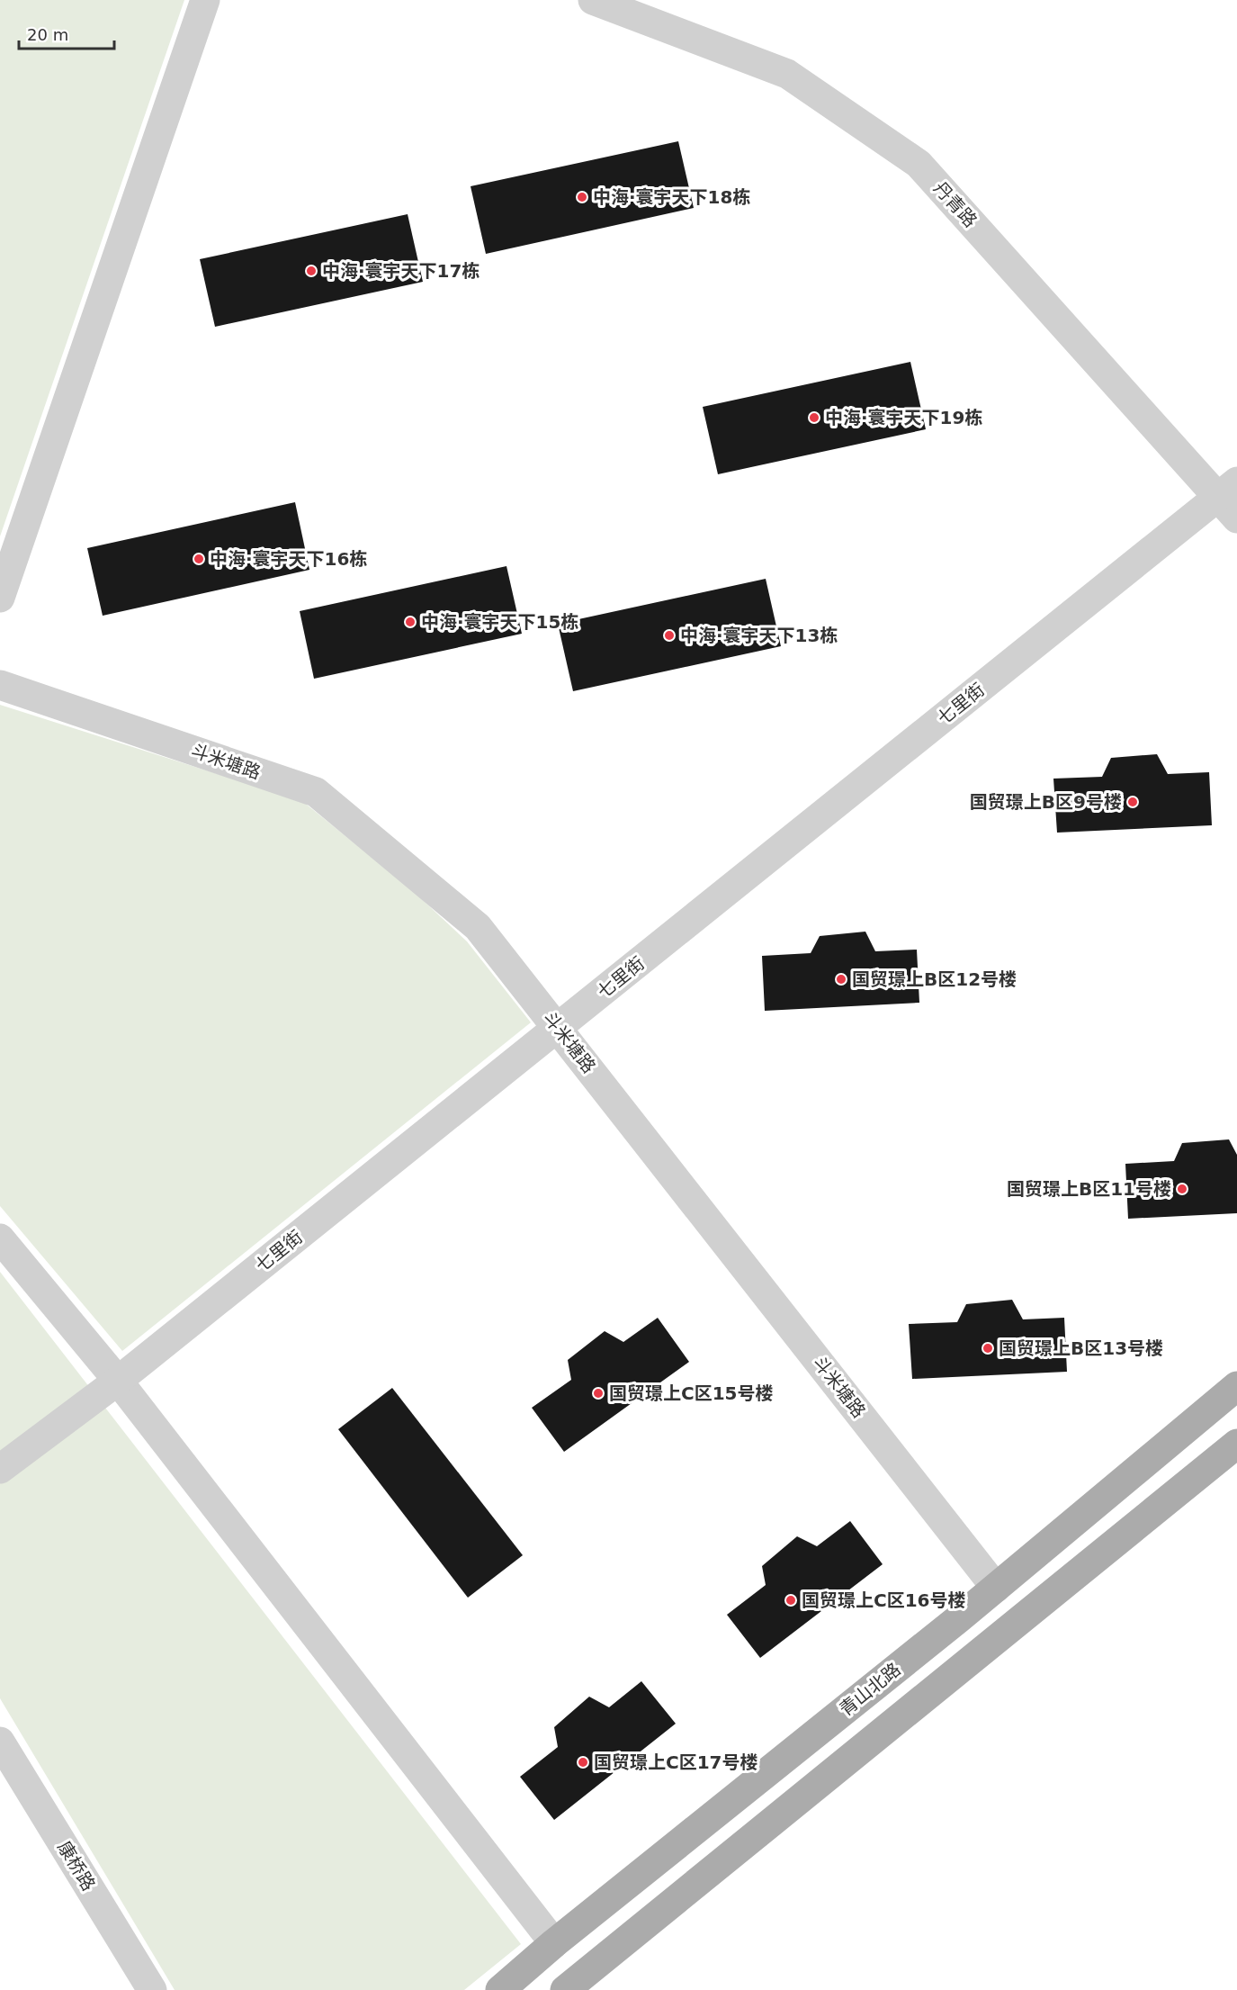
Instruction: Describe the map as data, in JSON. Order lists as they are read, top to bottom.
{
  "streets": {
    "main road": ["青山北路"],
    "street": [
      "丹青路",
      "七里街",
      "斗米塘路",
      "康桥路"
    ]
  },
  "crossings": [
    ["丹青路", "七里街"],
    ["七里街", "斗米塘路"],
    ["斗米塘路", "青山北路"]
  ],
  "places": [
    "中海·寰宇天下18栋",
    "中海·寰宇天下17栋",
    "中海·寰宇天下19栋",
    "中海·寰宇天下16栋",
    "中海·寰宇天下15栋",
    "中海·寰宇天下13栋",
    "国贸璟上B区9号楼",
    "国贸璟上B区12号楼",
    "国贸璟上B区11号楼",
    "国贸璟上B区13号楼",
    "国贸璟上C区15号楼",
    "国贸璟上C区16号楼",
    "国贸璟上C区17号楼"
  ],
  "scale_bar": "20 m"
}
